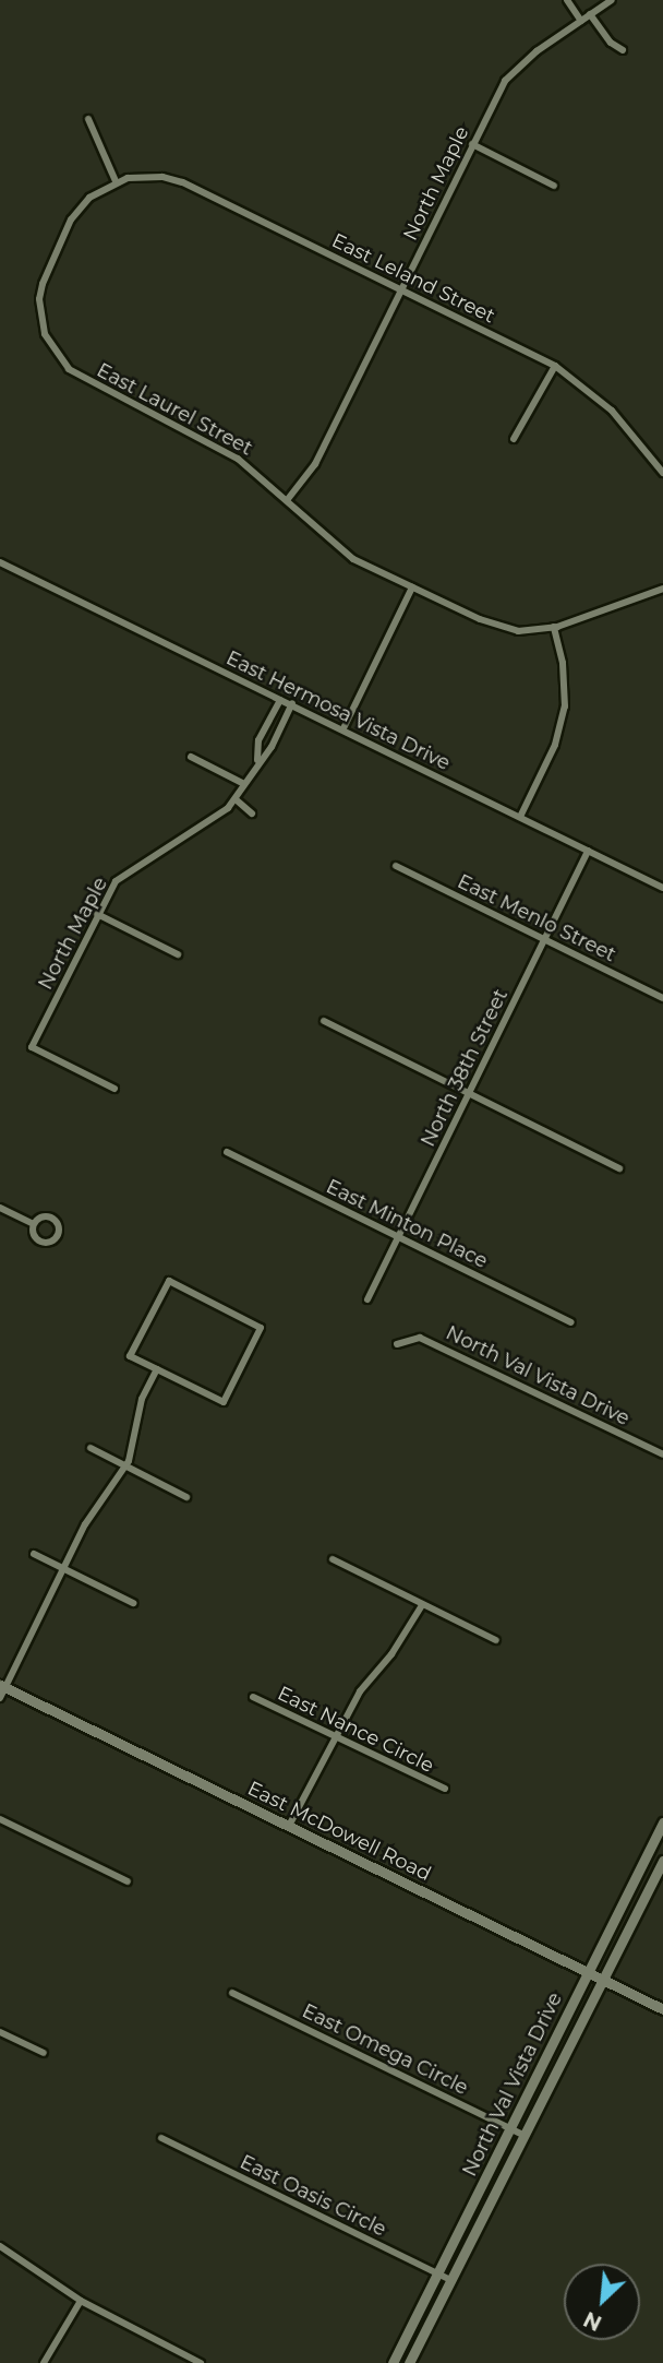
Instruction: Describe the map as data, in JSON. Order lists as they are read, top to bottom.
{
  "streets": {
    "main road": ["North Val Vista Drive", "East McDowell Road"],
    "street": [
      "North Maple",
      "East Leland Street",
      "East Laurel Street",
      "East Hermosa Vista Drive",
      "East Menlo Street",
      "North 38th Street",
      "East Minton Place",
      "East Nance Circle",
      "East Omega Circle",
      "East Oasis Circle"
    ]
  },
  "crossings": [
    ["North Maple", "East Leland Street"],
    ["North Maple", "East Laurel Street"],
    ["North Maple", "East Hermosa Vista Drive"],
    ["East Leland Street", "East Laurel Street"],
    ["East Hermosa Vista Drive", "North 38th Street"],
    ["East Menlo Street", "North 38th Street"],
    ["North 38th Street", "East Minton Place"],
    ["North Val Vista Drive", "East McDowell Road"],
    ["North Val Vista Drive", "East Omega Circle"],
    ["North Val Vista Drive", "East Oasis Circle"]
  ],
  "north": "bottom left"
}
